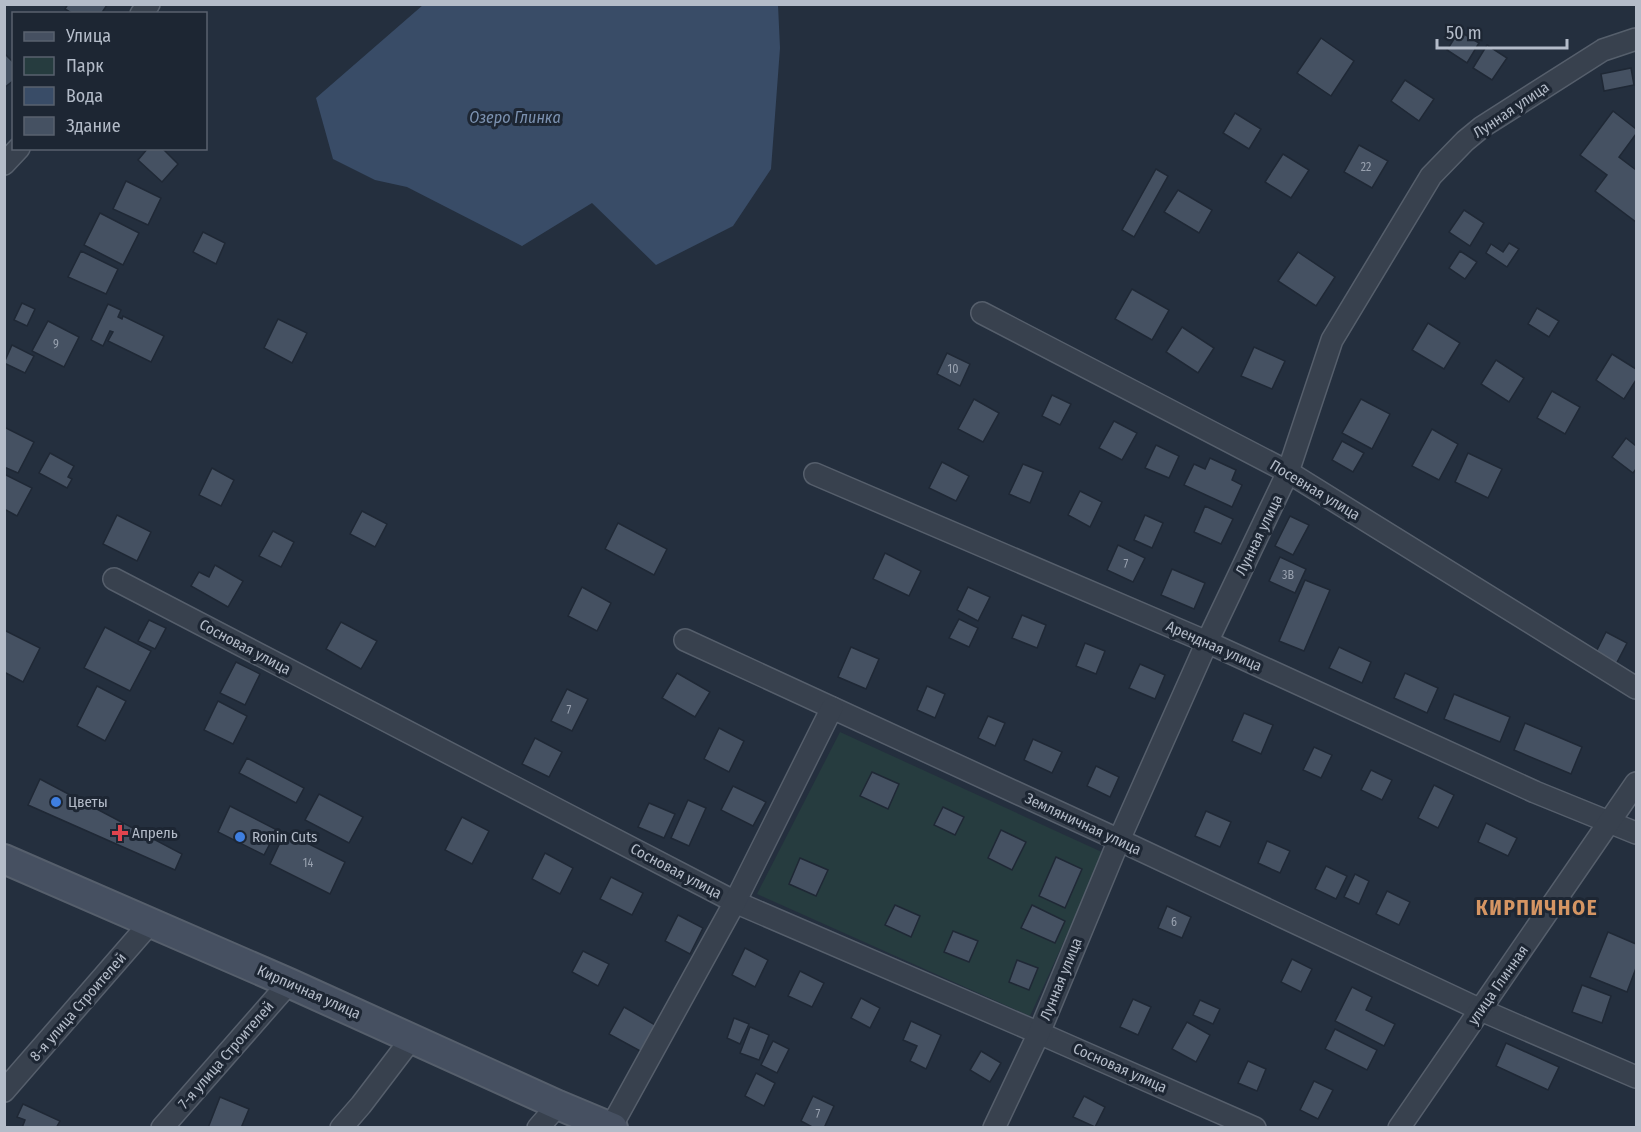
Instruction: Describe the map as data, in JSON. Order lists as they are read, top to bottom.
{
  "streets": {
    "main road": ["Кирпичная улица"],
    "street": [
      "Лунная улица",
      "Посевная улица",
      "Арендная улица",
      "Сосновая улица",
      "Земляничная улица",
      "улица Глинная",
      "8-я улица Строителей",
      "7-я улица Строителей"
    ]
  },
  "crossings": [
    ["Лунная улица", "Посевная улица"],
    ["Лунная улица", "Арендная улица"],
    ["Лунная улица", "Сосновая улица"],
    ["Лунная улица", "Земляничная улица"],
    ["Арендная улица", "улица Глинная"],
    ["Земляничная улица", "улица Глинная"],
    ["Кирпичная улица", "8-я улица Строителей"],
    ["Кирпичная улица", "7-я улица Строителей"]
  ],
  "districts": ["КИРПИЧНОЕ"],
  "water": ["Озеро Глинка"],
  "places": {
    "other": ["Цветы", "Ronin Cuts"],
    "health": ["Апрель"]
  },
  "house_numbers": [
    "22",
    "9",
    "10",
    "7",
    "3В",
    "7",
    "14",
    "6",
    "7"
  ],
  "legend": [
    "Улица",
    "Парк",
    "Вода",
    "Здание"
  ],
  "scale_bar": "50 m"
}
